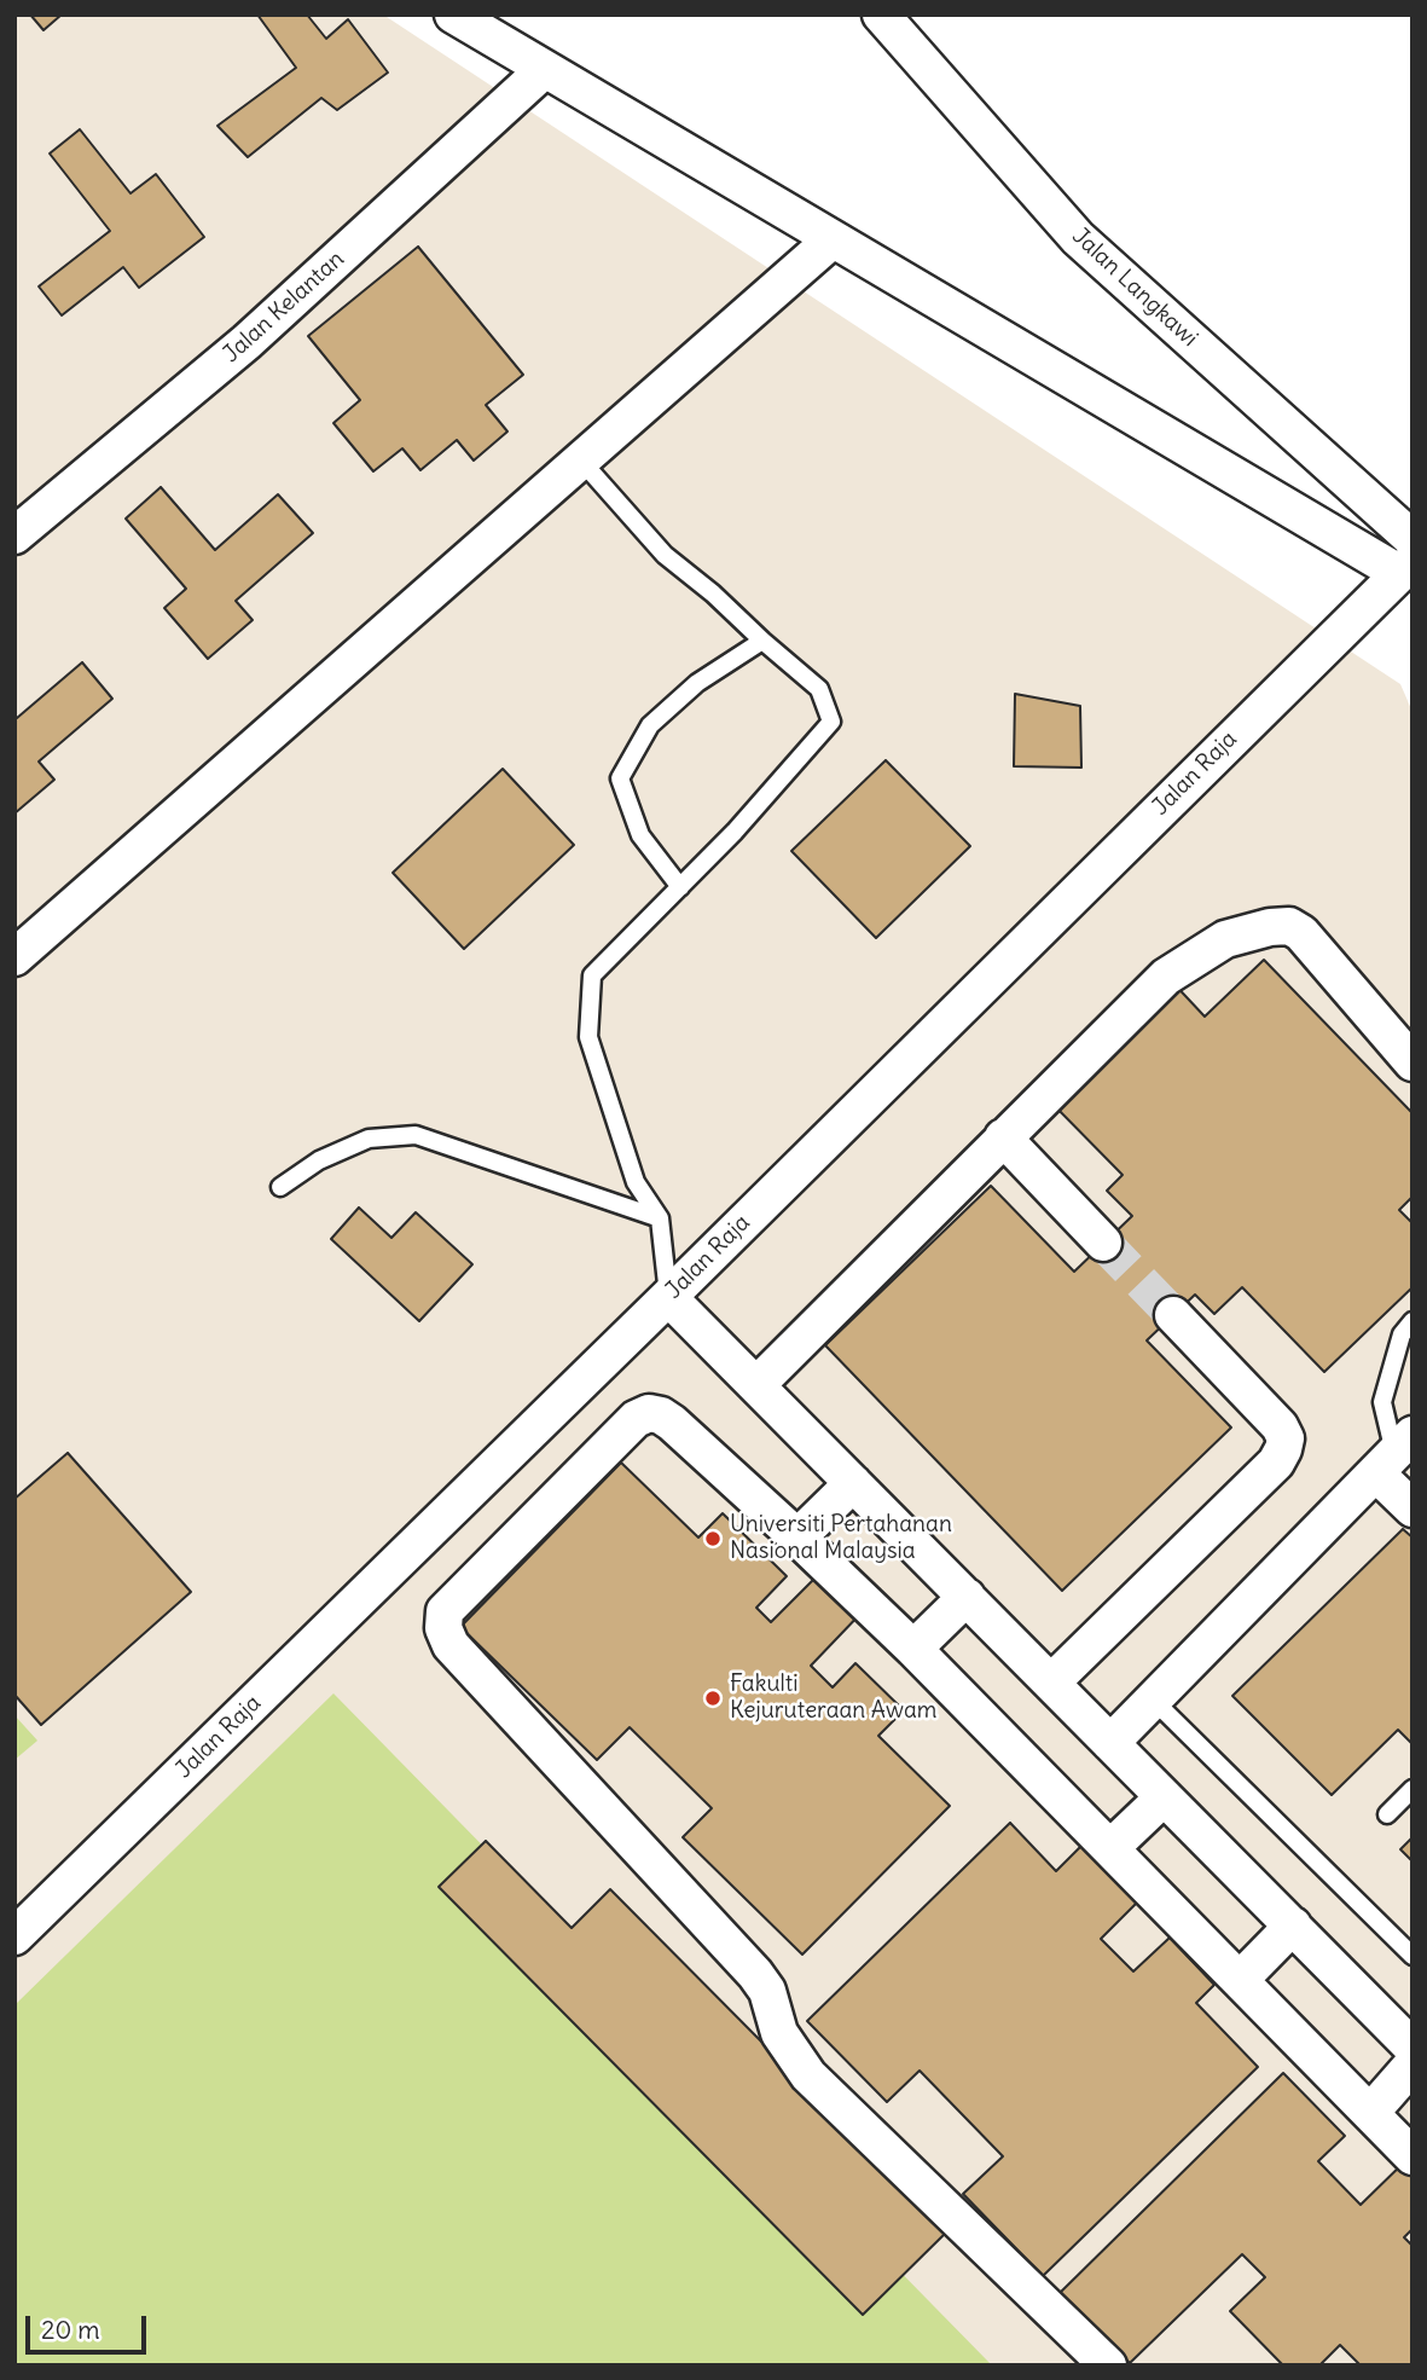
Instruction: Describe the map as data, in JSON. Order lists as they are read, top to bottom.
{
  "streets": {
    "street": ["Jalan Langkawi", "Jalan Kelantan", "Jalan Raja"]
  },
  "places": ["Universiti Pertahanan Nasional Malaysia", "Fakulti Kejuruteraan Awam"],
  "scale_bar": "20 m"
}
